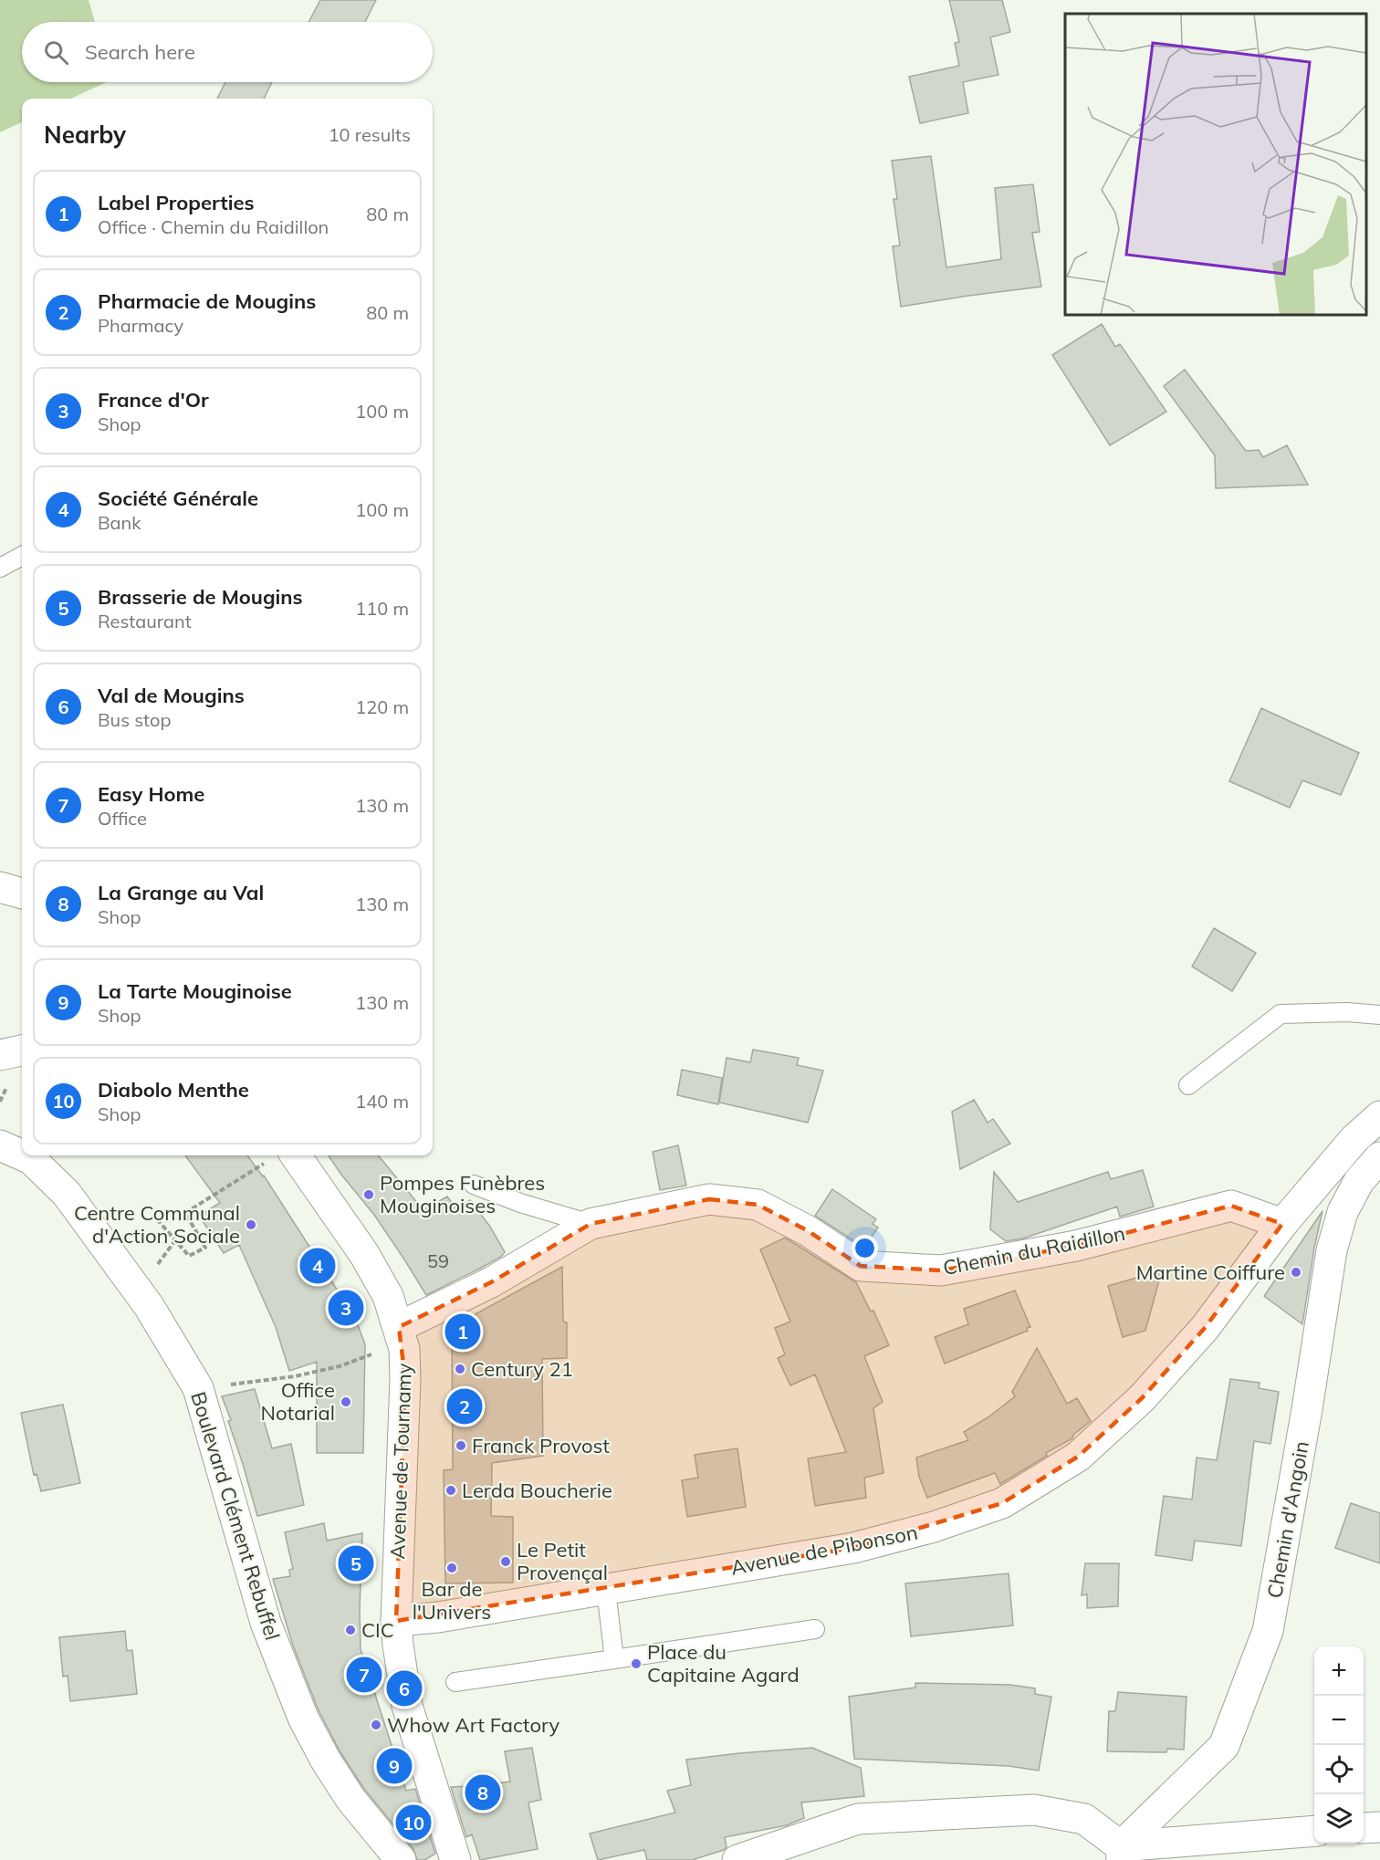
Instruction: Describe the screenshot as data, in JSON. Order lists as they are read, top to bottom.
{
  "streets": {
    "street": [
      "Chemin du Raidillon",
      "Avenue de Tournamy",
      "Boulevard Clément Rebuffel",
      "Chemin d'Angoin",
      "Avenue de Pibonson"
    ]
  },
  "crossings": [
    ["Chemin du Raidillon", "Avenue de Tournamy"],
    ["Chemin du Raidillon", "Avenue de Pibonson"],
    ["Avenue de Tournamy", "Avenue de Pibonson"]
  ],
  "places": [
    "Pompes Funèbres Mouginoises",
    "Centre Communal d'Action Sociale",
    "Martine Coiffure",
    "Century 21",
    "Office Notarial",
    "Franck Provost",
    "Lerda Boucherie",
    "Le Petit Provençal",
    "Bar de l'Univers",
    "CIC",
    "Place du Capitaine Agard",
    "Whow Art Factory"
  ],
  "house_numbers": ["59"],
  "page": {
    "search": "Search here",
    "heading": ["Nearby", "10 results"],
    "list": [
      {
        "mark": "1",
        "name": "Label Properties",
        "note": "Office · Chemin du Raidillon",
        "value": "80 m"
      },
      {
        "mark": "2",
        "name": "Pharmacie de Mougins",
        "note": "Pharmacy",
        "value": "80 m"
      },
      {
        "mark": "3",
        "name": "France d'Or",
        "note": "Shop",
        "value": "100 m"
      },
      {
        "mark": "4",
        "name": "Société Générale",
        "note": "Bank",
        "value": "100 m"
      },
      {
        "mark": "5",
        "name": "Brasserie de Mougins",
        "note": "Restaurant",
        "value": "110 m"
      },
      {
        "mark": "6",
        "name": "Val de Mougins",
        "note": "Bus stop",
        "value": "120 m"
      },
      {
        "mark": "7",
        "name": "Easy Home",
        "note": "Office",
        "value": "130 m"
      },
      {
        "mark": "8",
        "name": "La Grange au Val",
        "note": "Shop",
        "value": "130 m"
      },
      {
        "mark": "9",
        "name": "La Tarte Mouginoise",
        "note": "Shop",
        "value": "130 m"
      },
      {
        "mark": "10",
        "name": "Diabolo Menthe",
        "note": "Shop",
        "value": "140 m"
      }
    ],
    "pins": [
      "4",
      "3",
      "1",
      "2",
      "5",
      "7",
      "6",
      "9",
      "8",
      "10"
    ],
    "map_buttons": ["+", "−"]
  }
}
